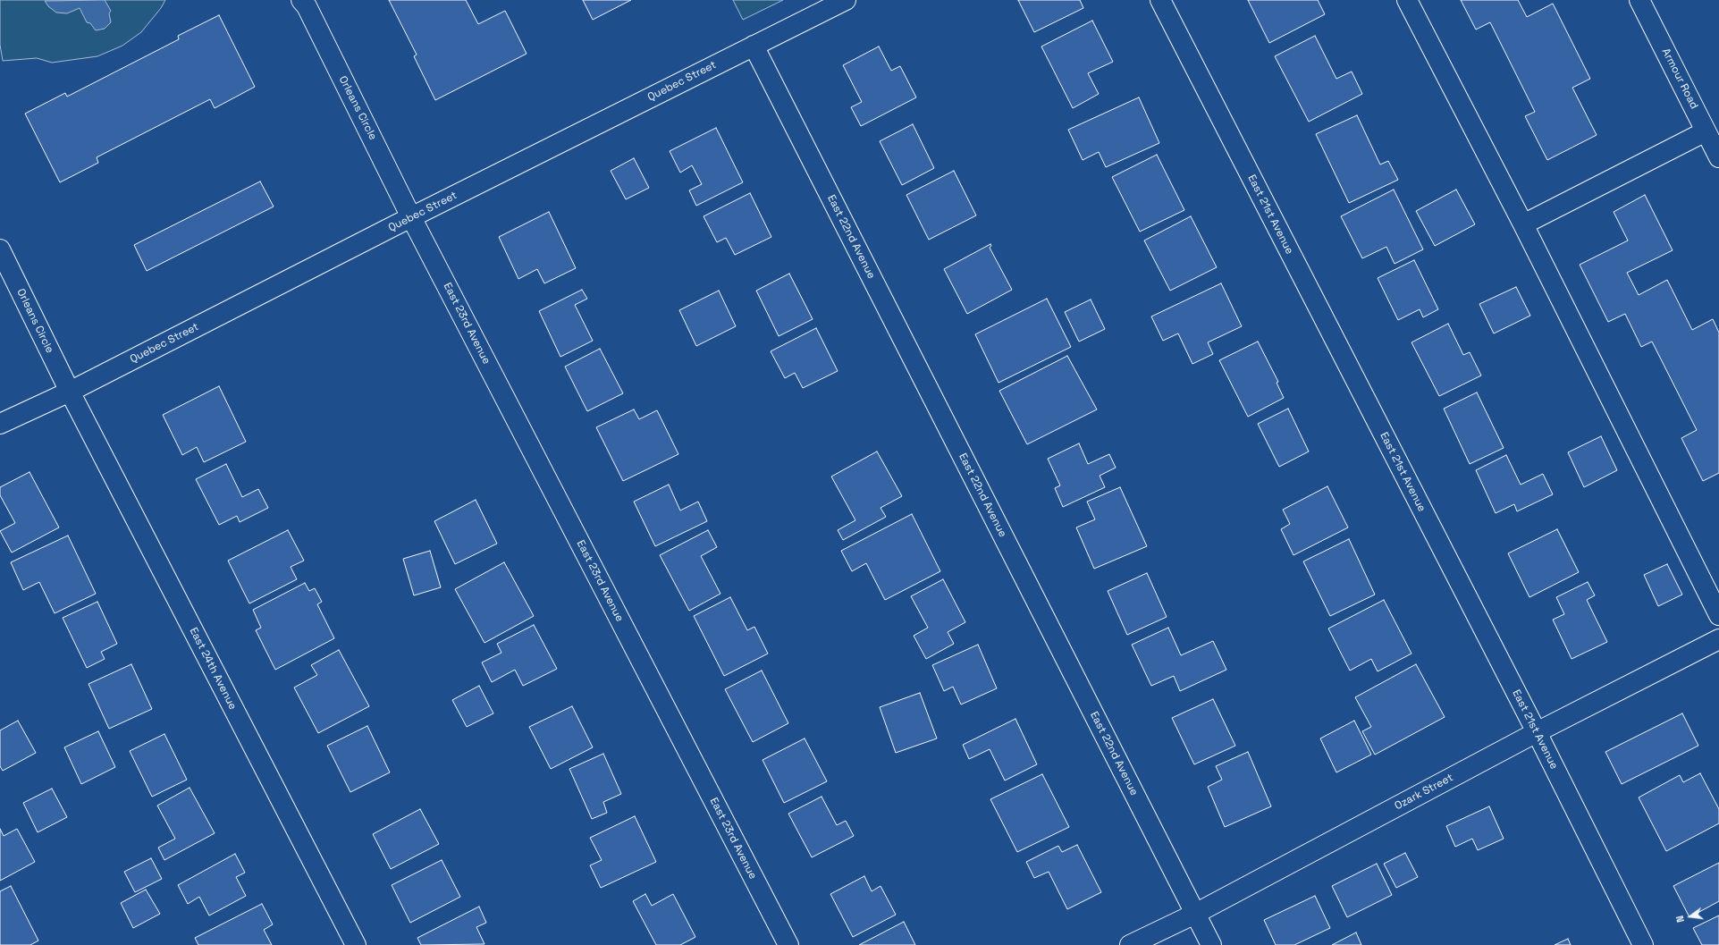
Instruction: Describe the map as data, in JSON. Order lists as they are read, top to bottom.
{
  "streets": {
    "street": [
      "Armour Road",
      "Quebec Street",
      "Orleans Circle",
      "East 21st Avenue",
      "East 22nd Avenue",
      "East 23rd Avenue",
      "East 24th Avenue",
      "Ozark Street"
    ]
  },
  "crossings": [
    ["Quebec Street", "Orleans Circle"],
    ["Quebec Street", "East 22nd Avenue"],
    ["Quebec Street", "East 23rd Avenue"],
    ["Quebec Street", "East 24th Avenue"],
    ["Orleans Circle", "East 23rd Avenue"],
    ["Orleans Circle", "East 24th Avenue"],
    ["East 21st Avenue", "Ozark Street"],
    ["East 22nd Avenue", "Ozark Street"]
  ],
  "north": "left"
}
